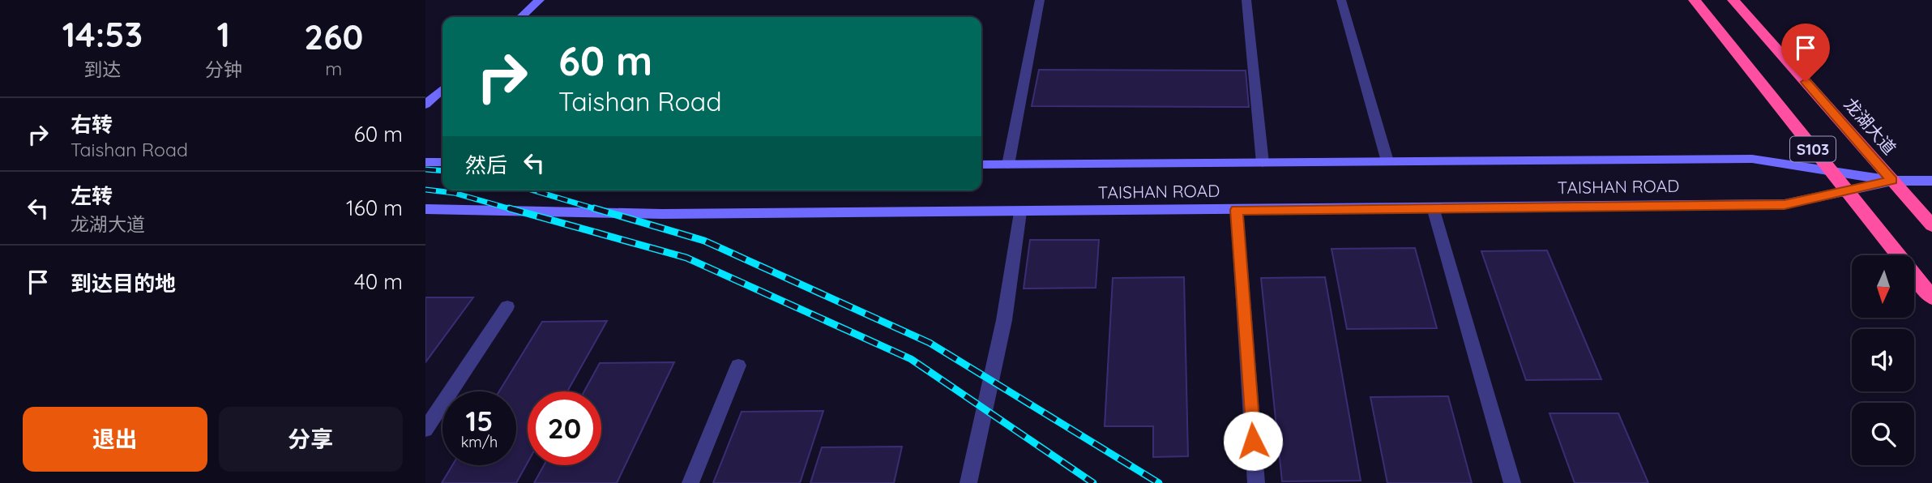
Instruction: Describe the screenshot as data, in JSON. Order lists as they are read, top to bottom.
{
  "streets": {
    "highway": ["龙湖大道", "S103"],
    "street": ["TAISHAN ROAD"]
  },
  "crossings": [
    ["龙湖大道", "TAISHAN ROAD"],
    ["S103", "TAISHAN ROAD"]
  ],
  "north": "bottom",
  "page": {
    "eta": [
      "14:53",
      "到达",
      "1",
      "分钟",
      "260",
      "m"
    ],
    "turn": ["60 m", "Taishan Road"],
    "list": [
      {
        "name": "右转",
        "note": "Taishan Road",
        "value": "60 m"
      },
      {
        "name": "左转",
        "note": "龙湖大道",
        "value": "160 m"
      },
      {
        "name": "到达目的地",
        "value": "40 m"
      }
    ],
    "then": "然后",
    "speed": "15 km/h",
    "limit": "20",
    "buttons": ["退出", "分享"]
  }
}
